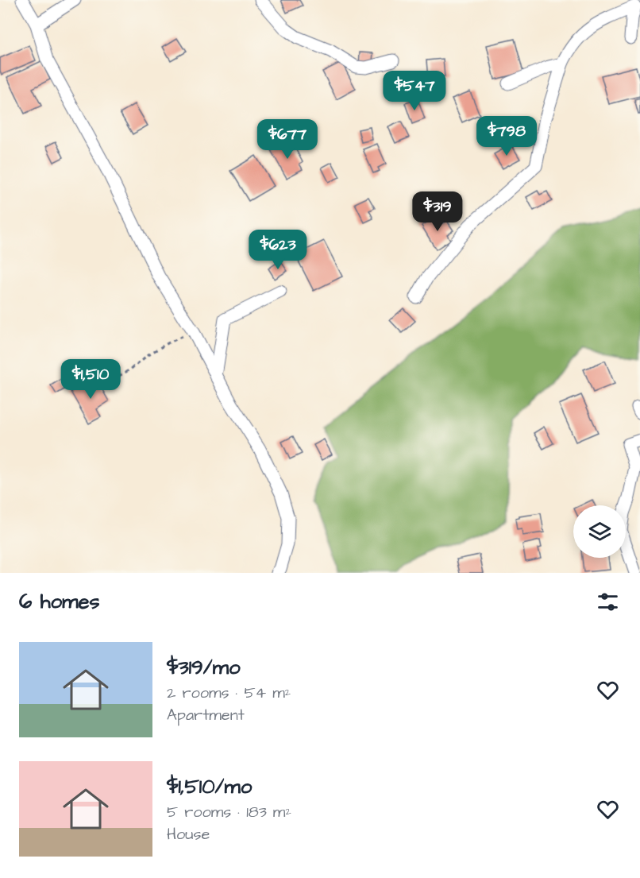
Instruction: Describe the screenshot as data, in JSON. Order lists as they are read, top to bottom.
{
  "page": {
    "price": [
      "$547",
      "$798",
      "$677",
      "$319",
      "$623",
      "$1,510"
    ],
    "heading": "6 homes",
    "list": [
      {
        "name": "$319/mo",
        "note": "2 rooms · 54 m² · Apartment"
      },
      {
        "name": "$1,510/mo",
        "note": "5 rooms · 183 m² · House"
      }
    ]
  }
}
